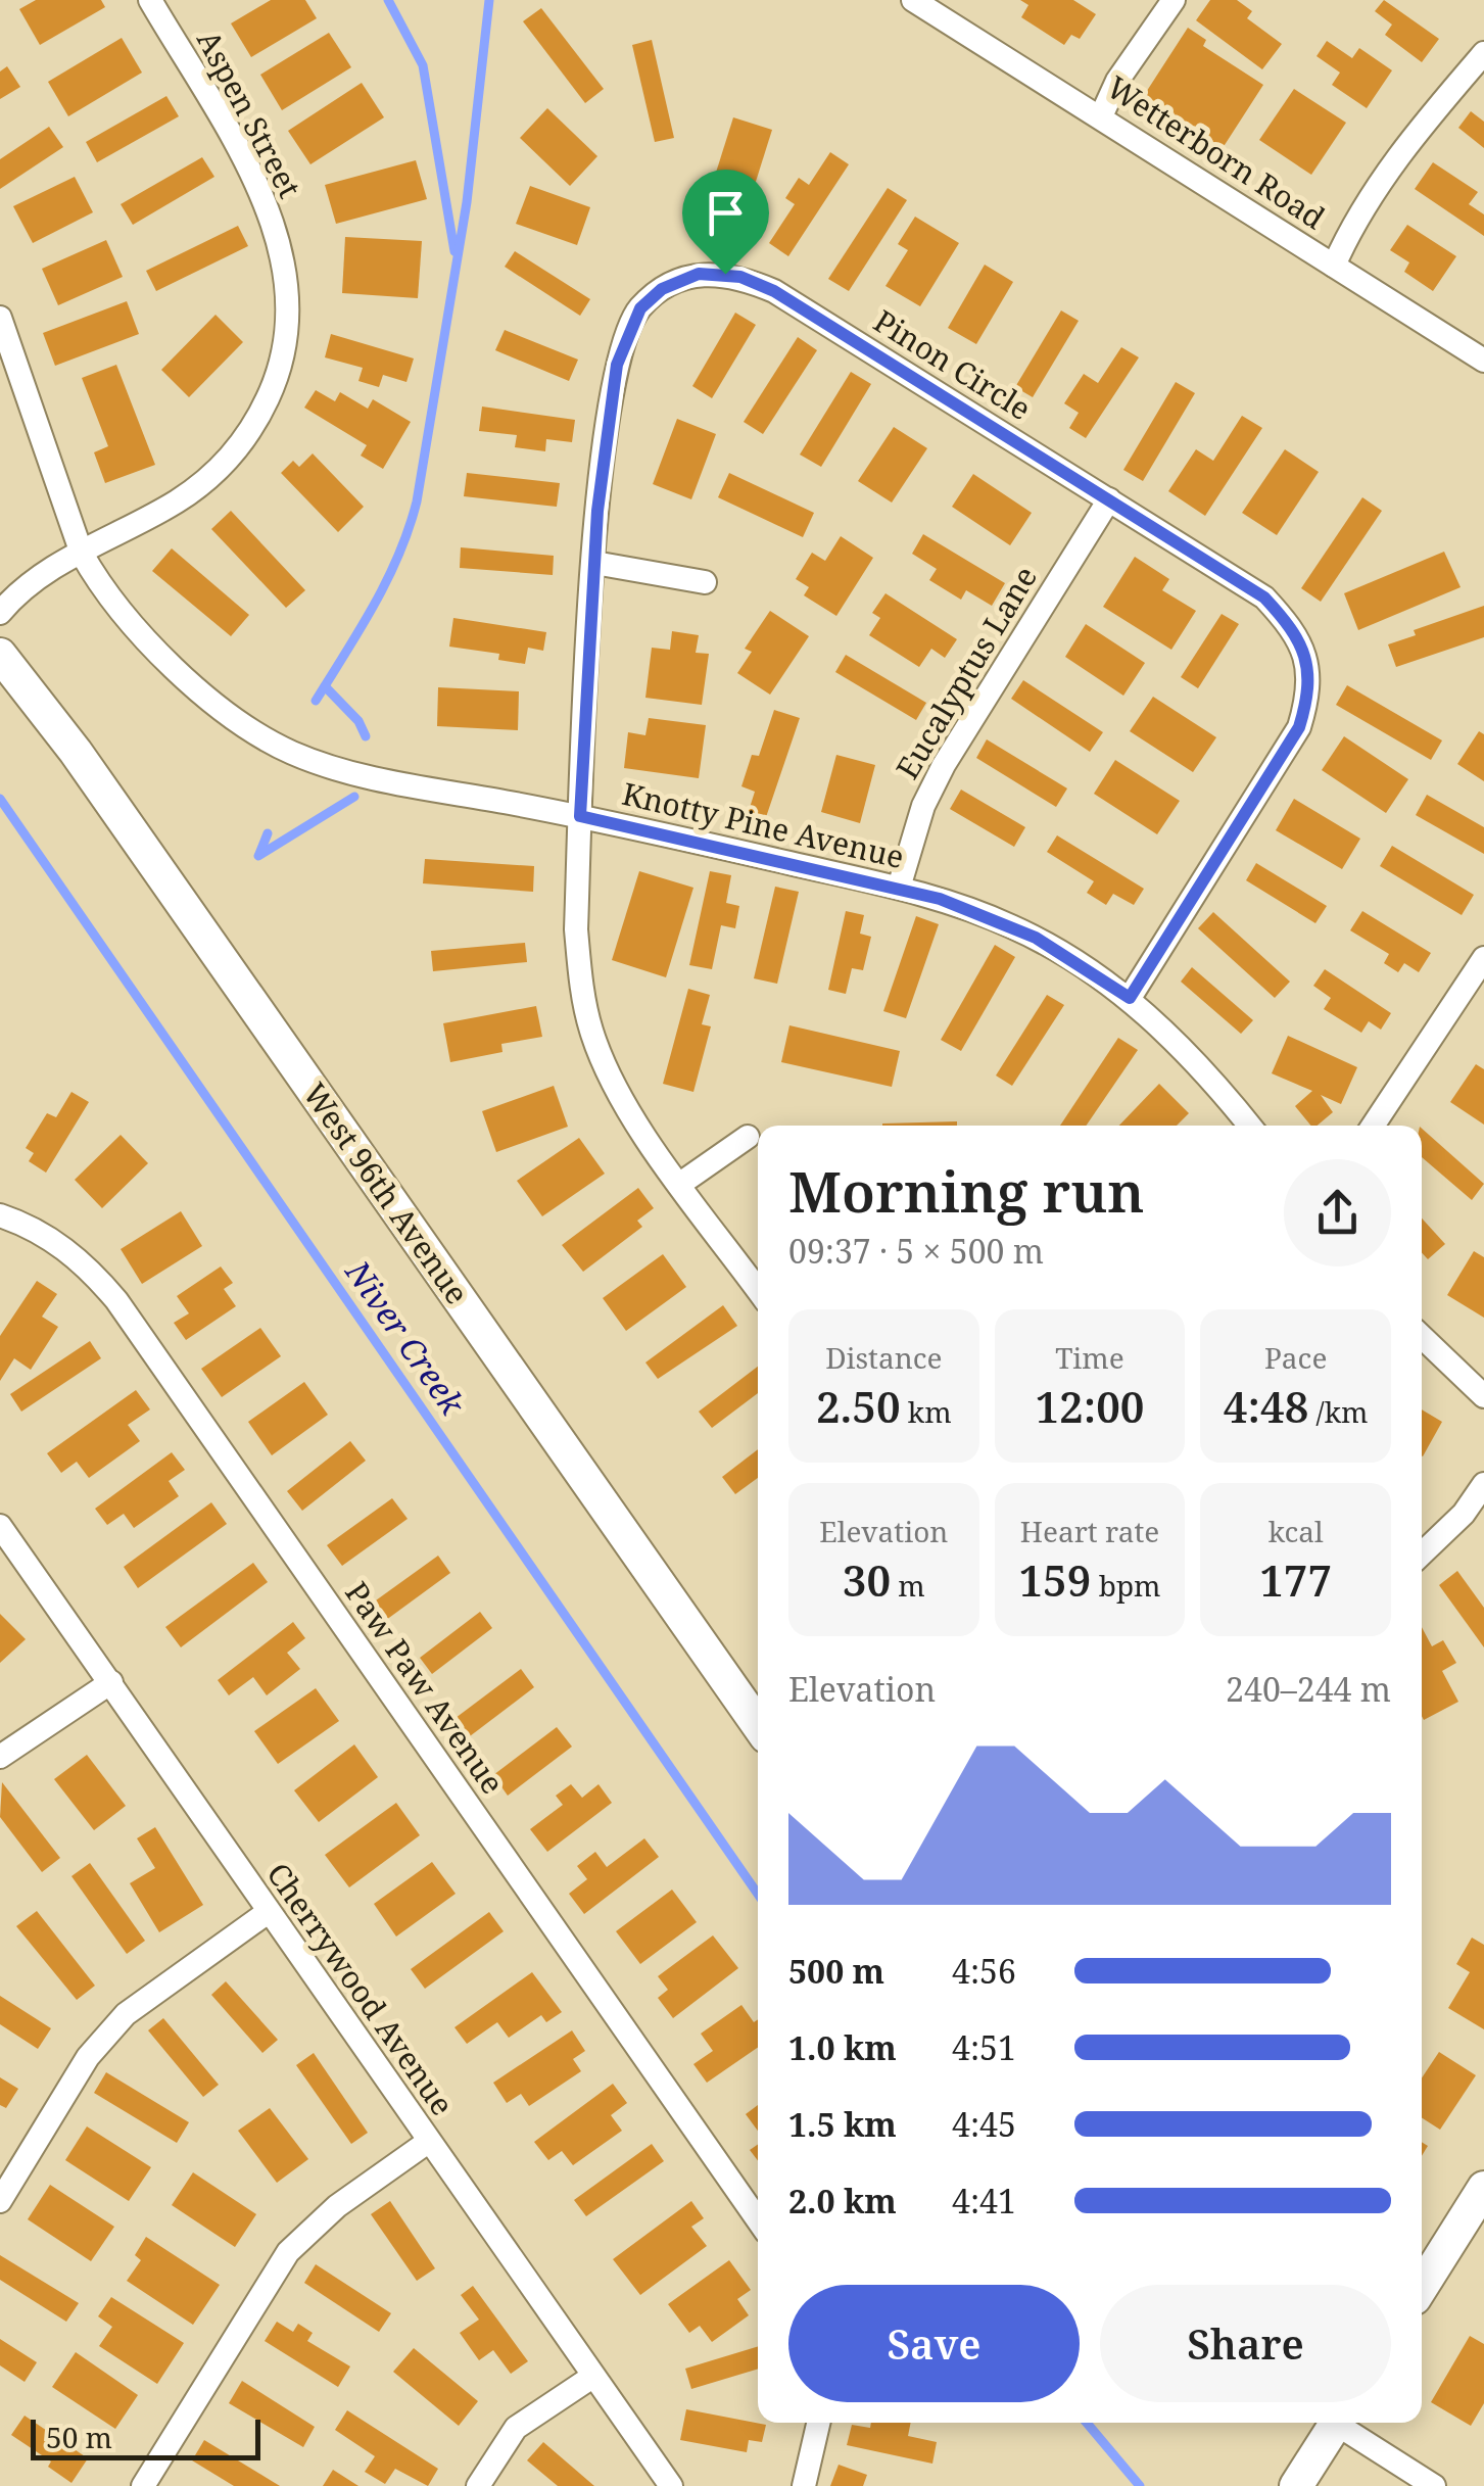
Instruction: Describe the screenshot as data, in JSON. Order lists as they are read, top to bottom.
{
  "streets": {
    "street": [
      "Aspen Street",
      "Wetterborn Road",
      "Pinon Circle",
      "Eucalyptus Lane",
      "Knotty Pine Avenue",
      "West 96th Avenue",
      "Paw Paw Avenue",
      "Cherrywood Avenue"
    ]
  },
  "crossings": [
    ["Aspen Street", "Knotty Pine Avenue"],
    ["Pinon Circle", "Eucalyptus Lane"],
    ["Pinon Circle", "Knotty Pine Avenue"],
    ["Eucalyptus Lane", "Knotty Pine Avenue"]
  ],
  "water": ["Niver Creek"],
  "scale_bar": "50 m",
  "page": {
    "heading": ["Morning run", "09:37 · 5 × 500 m"],
    "stats": [
      ["Distance", "2.50 km"],
      ["Time", "12:00"],
      ["Pace", "4:48 /km"],
      ["Elevation", "30 m"],
      ["Heart rate", "159 bpm"],
      ["kcal", "177"]
    ],
    "chart": ["Elevation", "240–244 m"],
    "list": [
      {
        "name": "500 m",
        "note": "4:56"
      },
      {
        "name": "1.0 km",
        "note": "4:51"
      },
      {
        "name": "1.5 km",
        "note": "4:45"
      },
      {
        "name": "2.0 km",
        "note": "4:41"
      }
    ],
    "buttons": ["Save", "Share"],
    "scale": "50 m"
  }
}
